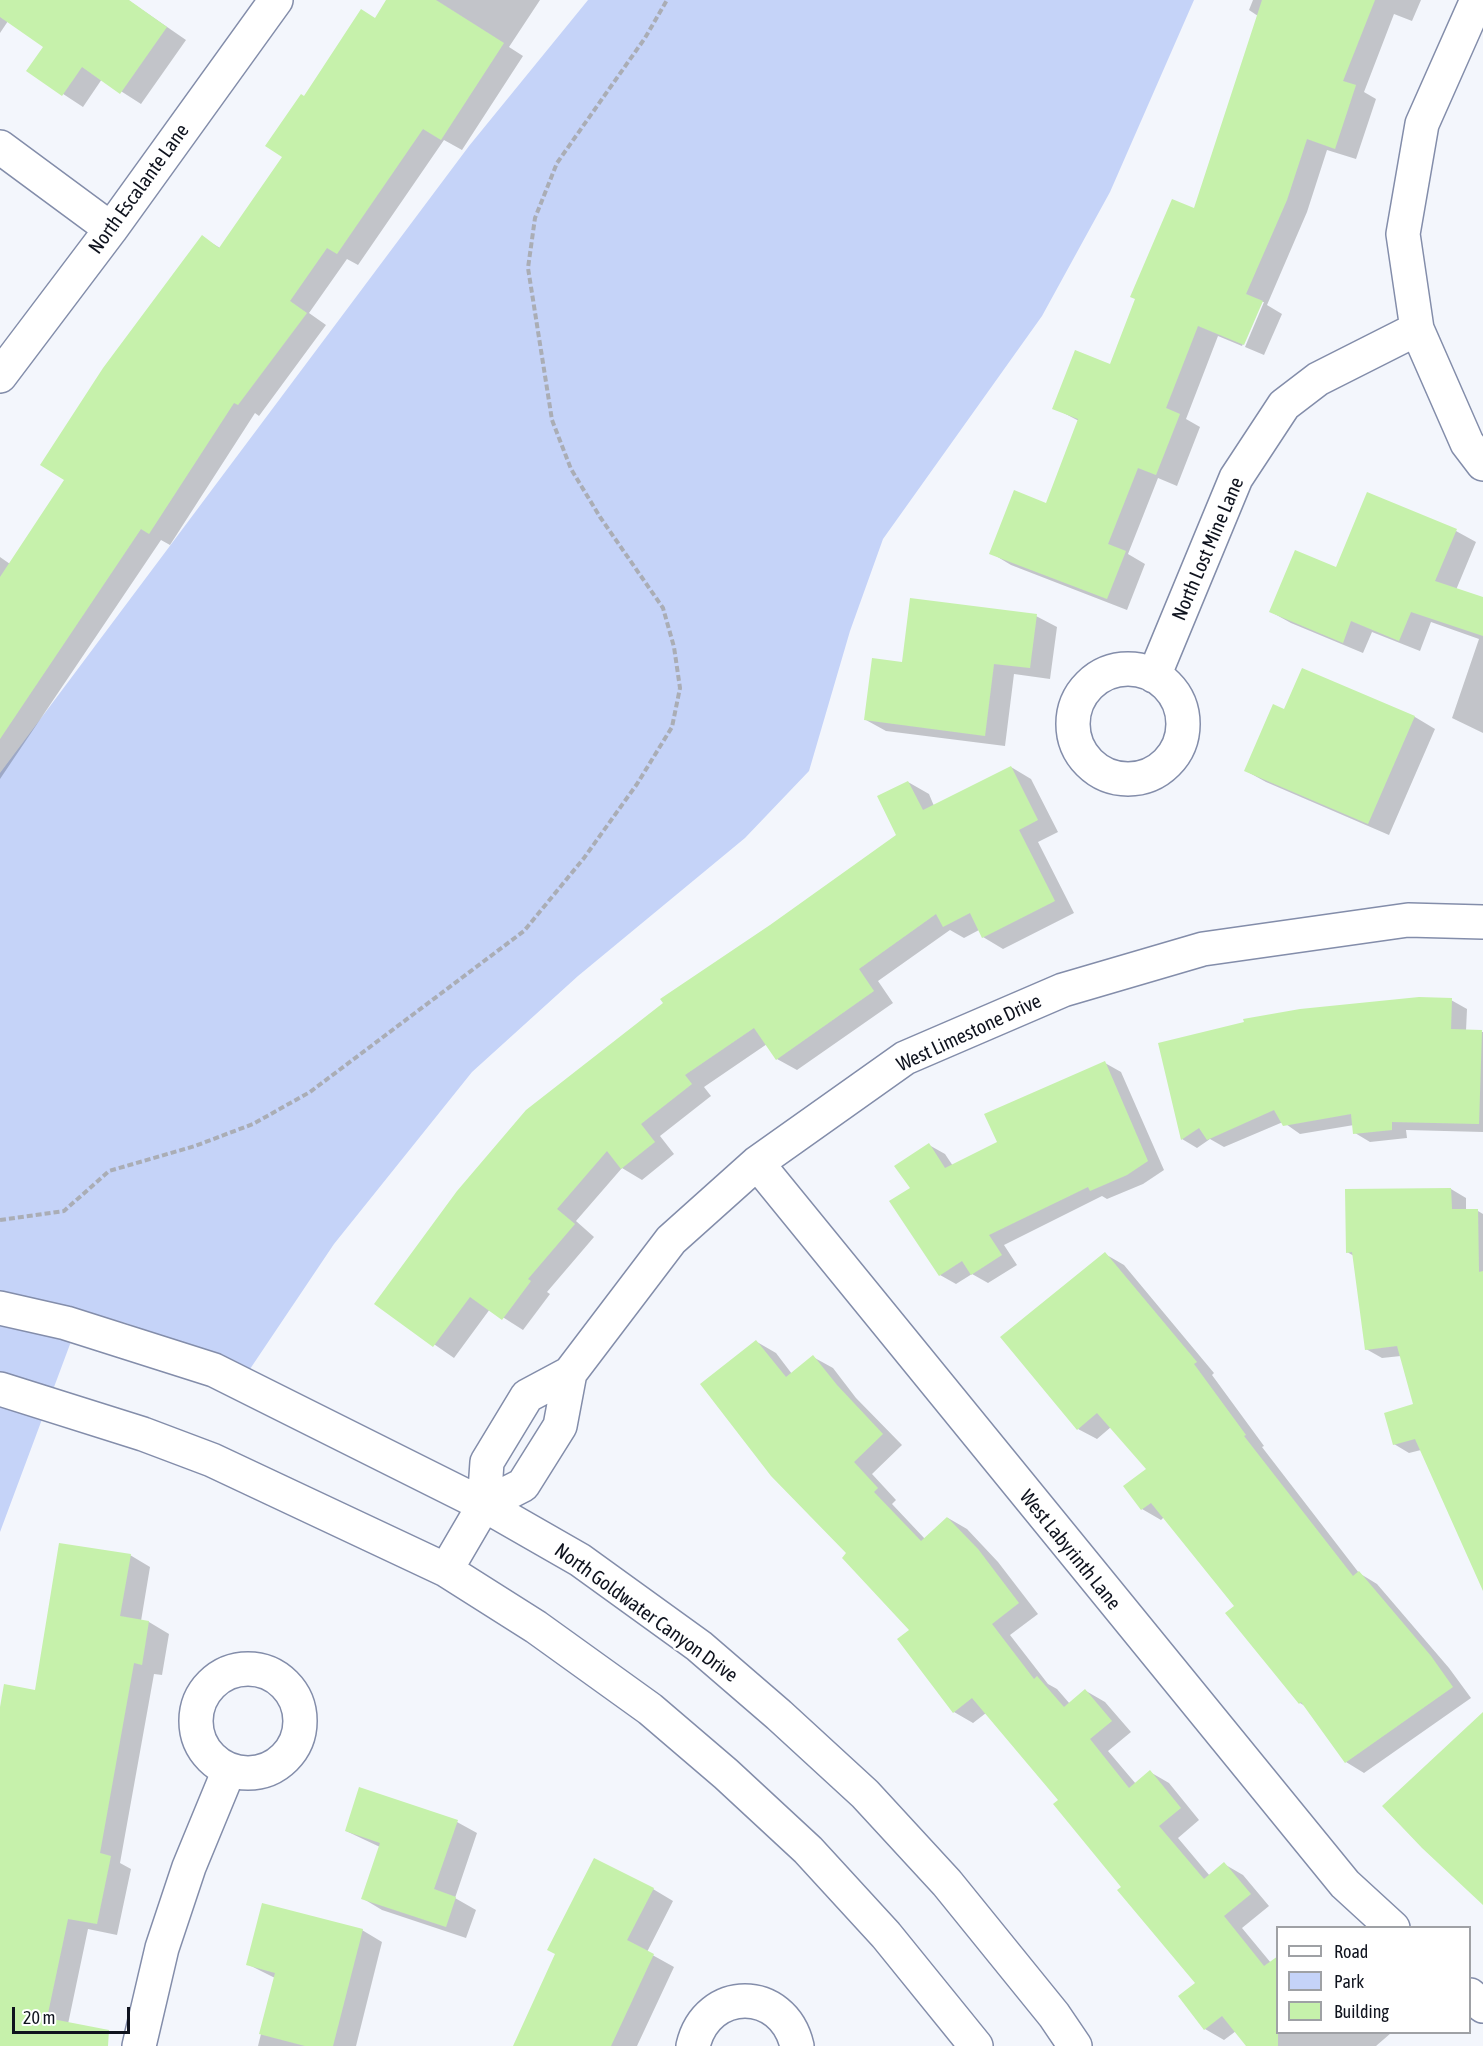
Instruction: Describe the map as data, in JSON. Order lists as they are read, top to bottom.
{
  "streets": {
    "street": [
      "North Escalante Lane",
      "North Lost Mine Lane",
      "West Limestone Drive",
      "West Labyrinth Lane",
      "North Goldwater Canyon Drive"
    ]
  },
  "crossings": [
    ["West Limestone Drive", "West Labyrinth Lane"],
    ["West Limestone Drive", "North Goldwater Canyon Drive"]
  ],
  "legend": ["Road", "Park", "Building"],
  "scale_bar": "20 m"
}
